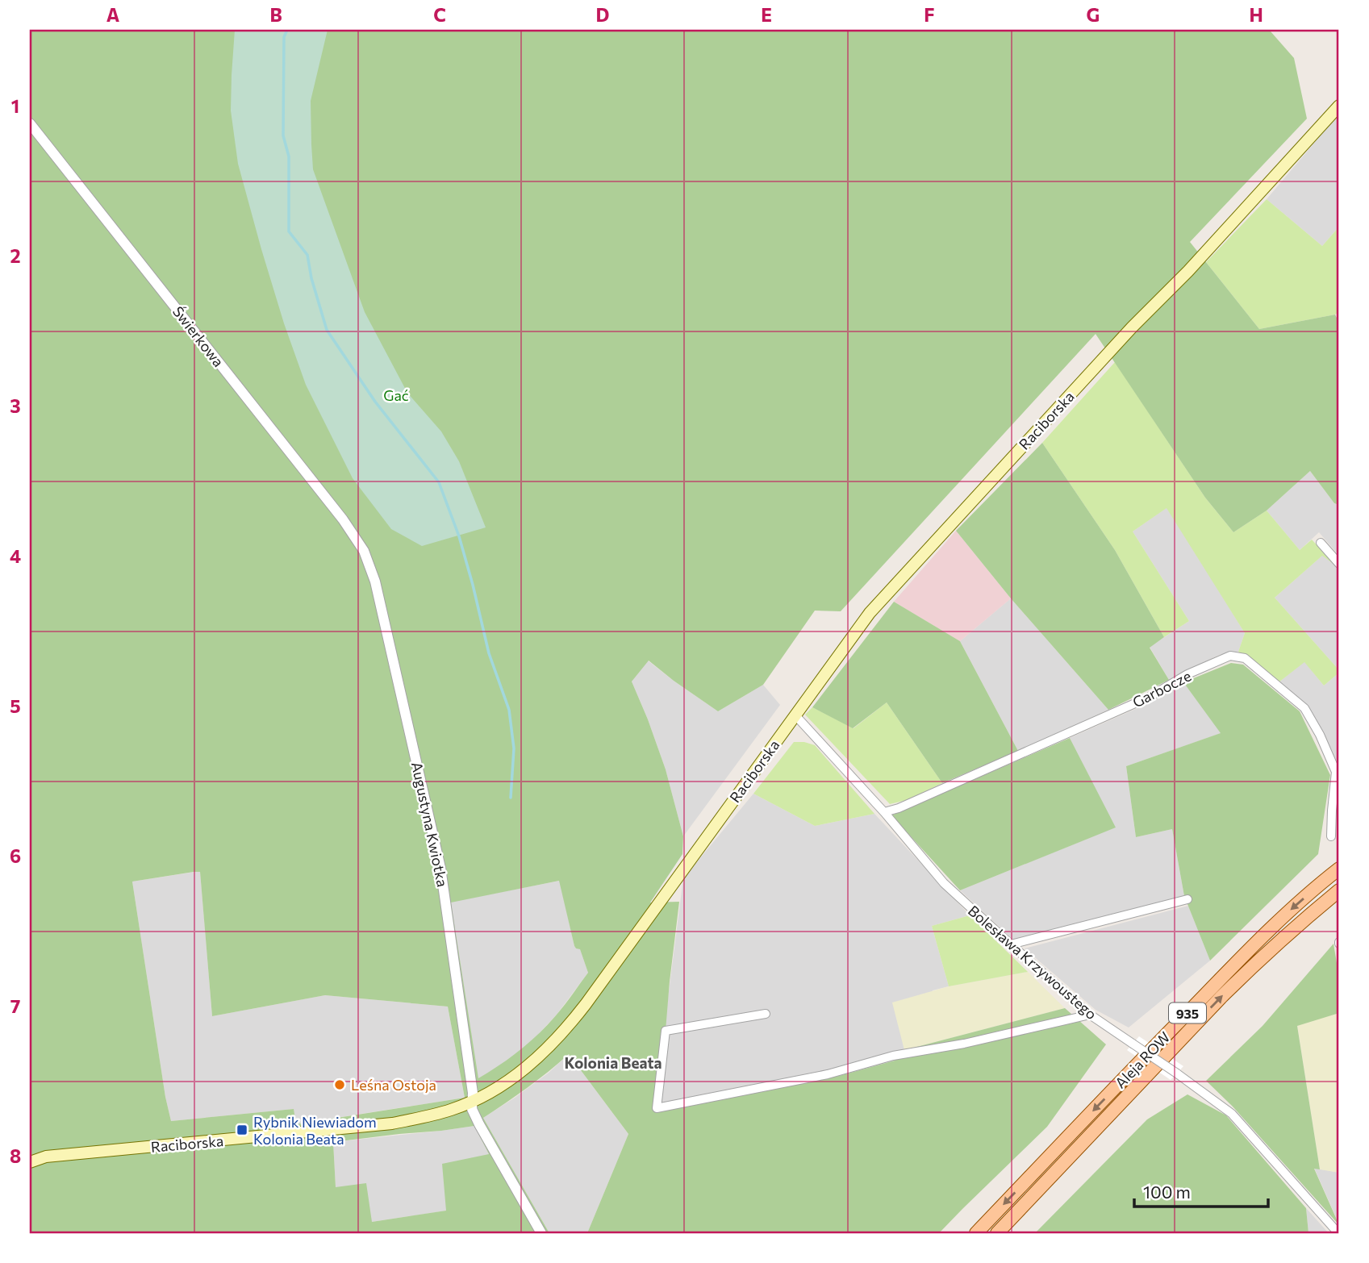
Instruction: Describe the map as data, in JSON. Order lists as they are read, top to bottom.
{
  "streets": {
    "main road": ["Raciborska", "935", "Aleja ROW"],
    "street": [
      "Świerkowa",
      "Garbocze",
      "Augustyna Kwiotka",
      "Bolesława Krzywoustego"
    ]
  },
  "crossings": [
    ["Świerkowa", "Augustyna Kwiotka"],
    ["Raciborska", "Augustyna Kwiotka"],
    ["Raciborska", "Bolesława Krzywoustego"],
    ["Garbocze", "Bolesława Krzywoustego"]
  ],
  "districts": ["Kolonia Beata"],
  "parks": ["Gać"],
  "places": {
    "other": ["Leśna Ostoja"],
    "transit": ["Rybnik Niewiadom Kolonia Beata"]
  },
  "scale_bar": "100 m",
  "grid": {
    "columns": [
      "A",
      "B",
      "C",
      "D",
      "E",
      "F",
      "G",
      "H"
    ],
    "rows": [
      "1",
      "2",
      "3",
      "4",
      "5",
      "6",
      "7",
      "8"
    ]
  }
}
